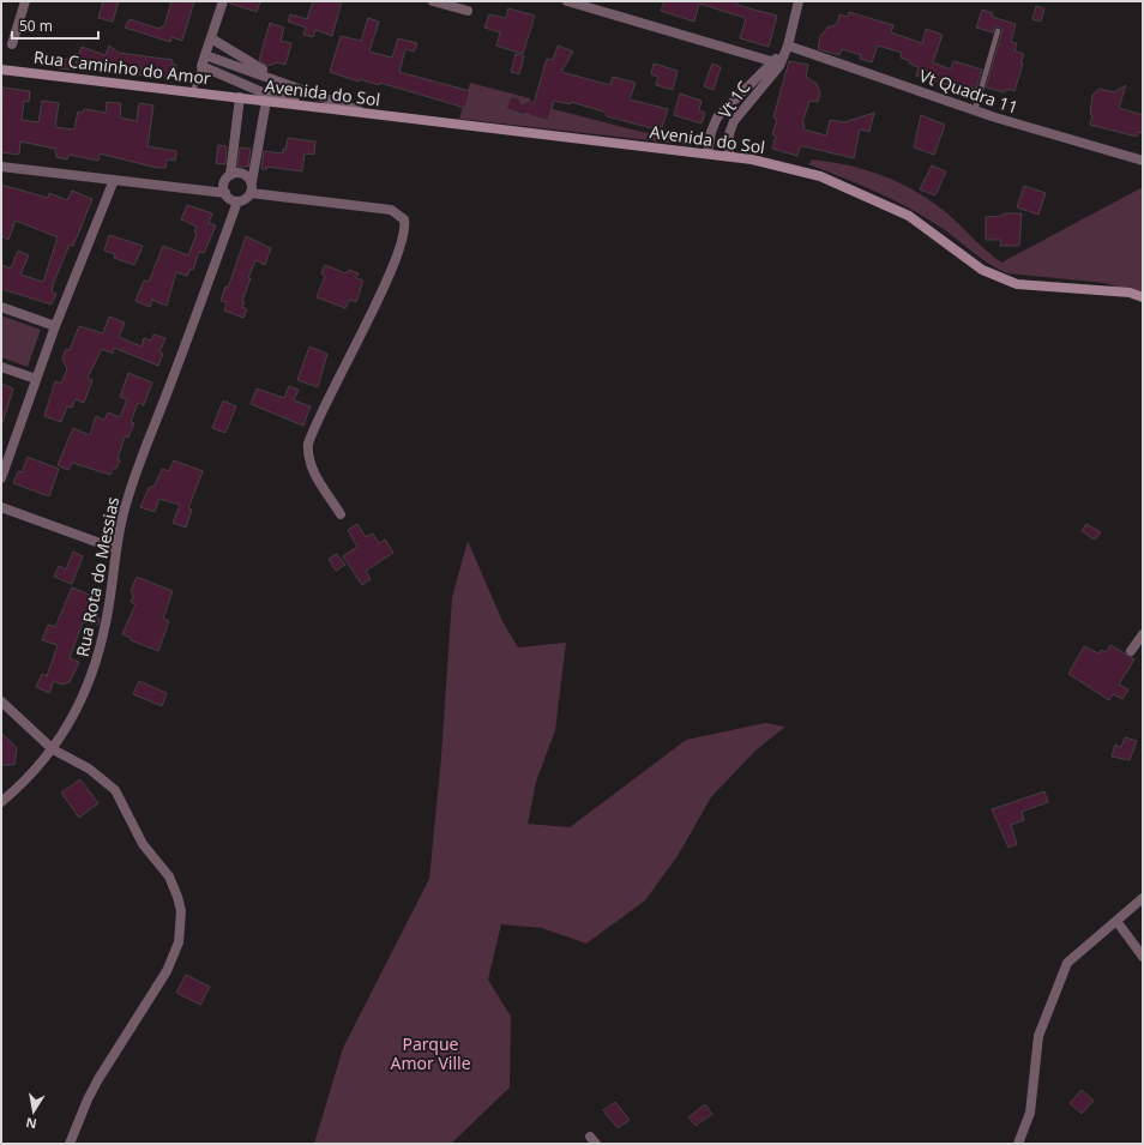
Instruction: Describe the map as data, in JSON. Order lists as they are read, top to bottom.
{
  "streets": {
    "street": [
      "Rua Caminho do Amor",
      "Vt Quadra 11",
      "Avenida do Sol",
      "Vt 1C",
      "Rua Rota do Messias"
    ]
  },
  "crossings": [
    ["Rua Caminho do Amor", "Avenida do Sol"],
    ["Avenida do Sol", "Vt 1C"]
  ],
  "parks": ["Parque Amor Ville"],
  "scale_bar": "50 m",
  "north": "bottom"
}
